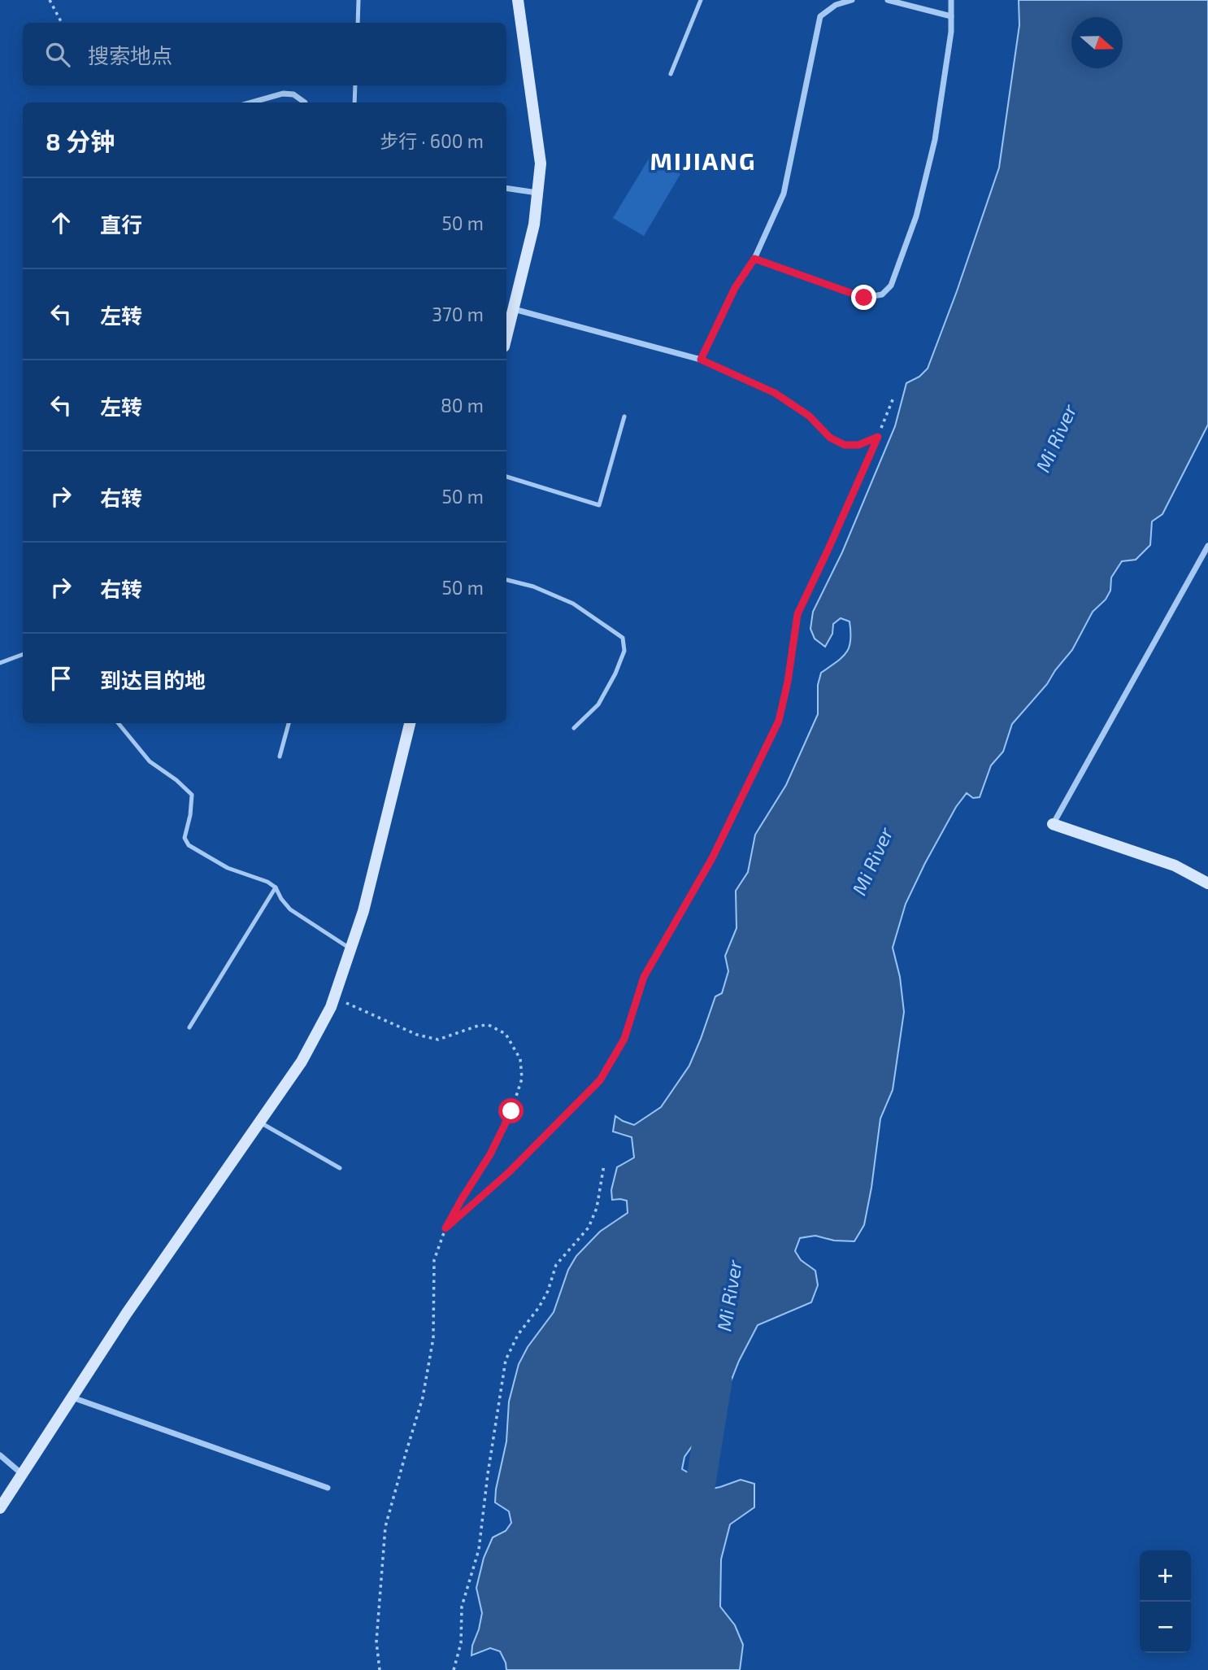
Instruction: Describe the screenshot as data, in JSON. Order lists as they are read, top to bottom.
{
  "districts": ["MIJIANG"],
  "water": ["Mi River"],
  "north": "right",
  "page": {
    "search": "搜索地点",
    "heading": ["8 分钟", "步行 · 600 m"],
    "list": [
      ["直行", "50 m"],
      ["左转", "370 m"],
      ["左转", "80 m"],
      ["右转", "50 m"],
      ["右转", "50 m"],
      "到达目的地"
    ],
    "map_buttons": ["+", "−"]
  }
}
